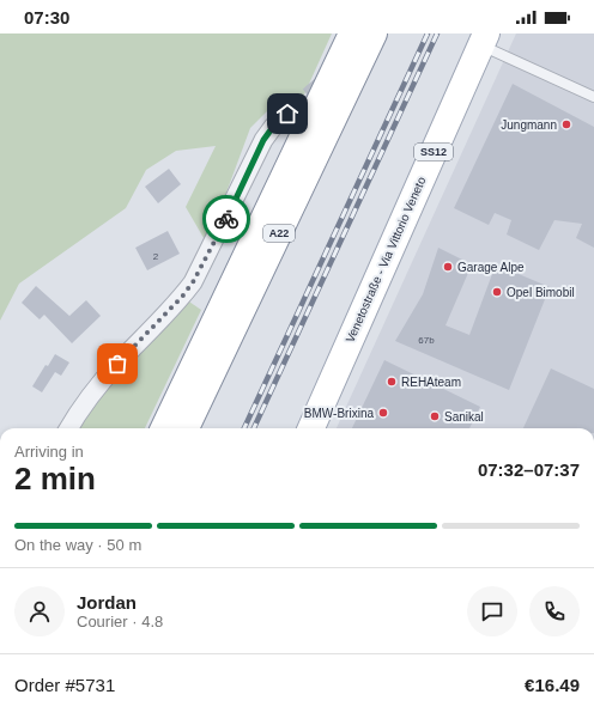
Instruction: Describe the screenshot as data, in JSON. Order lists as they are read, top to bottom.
{
  "streets": {
    "main road": ["SS12", "A22", "Venetostraße - Via Vittorio Veneto"]
  },
  "places": [
    "Jungmann",
    "Garage Alpe",
    "Opel Bimobil",
    "REHAteam",
    "BMW-Brixina",
    "Sanikal"
  ],
  "house_numbers": ["2", "67b"],
  "page": {
    "status": "07:30",
    "heading": ["2 min", "Arriving in", "07:32–07:37"],
    "panel": [
      "Jordan",
      "Courier · 4.8",
      "Order #5731",
      "€16.49"
    ],
    "bar": "On the way · 50 m"
  }
}
